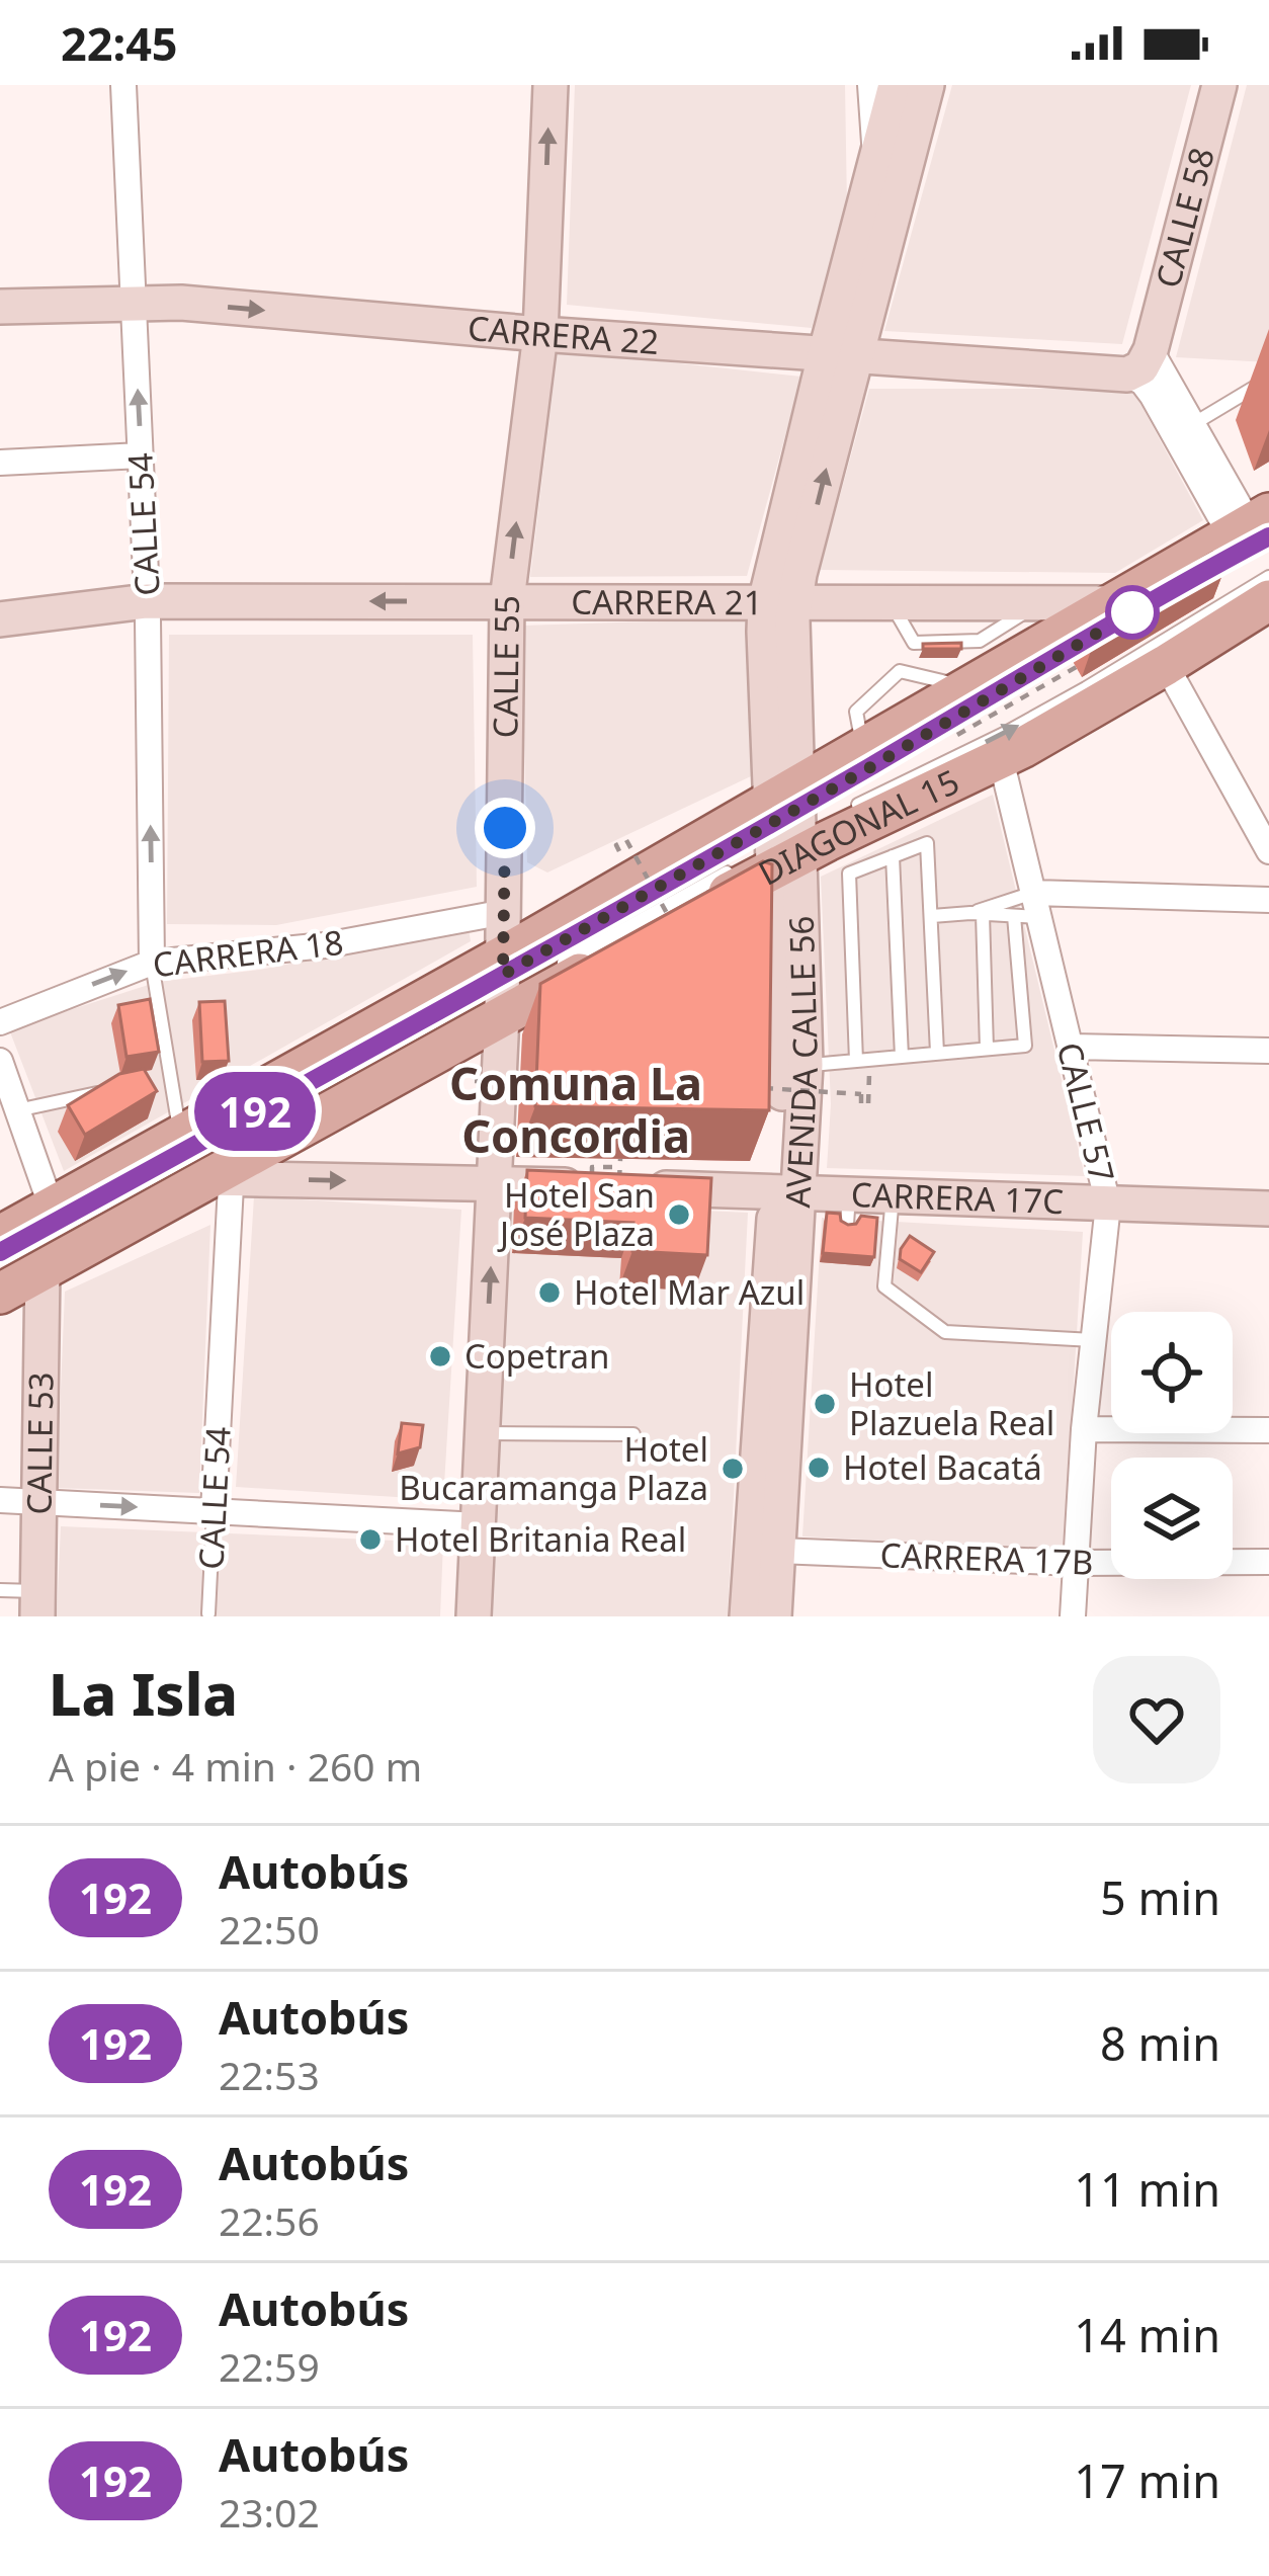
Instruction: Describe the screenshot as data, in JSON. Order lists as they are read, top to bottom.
{
  "streets": {
    "main road": ["DIAGONAL 15"],
    "street": [
      "CALLE 58",
      "CARRERA 22",
      "CALLE 54",
      "CARRERA 21",
      "CALLE 55",
      "CARRERA 18",
      "AVENIDA CALLE 56",
      "CALLE 57",
      "CARRERA 17C",
      "CALLE 53",
      "CARRERA 17B"
    ]
  },
  "crossings": [
    ["CALLE 58", "CARRERA 22"],
    ["CARRERA 22", "CALLE 54"],
    ["CARRERA 22", "CALLE 55"],
    ["CARRERA 22", "AVENIDA CALLE 56"],
    ["CALLE 54", "CARRERA 21"],
    ["CALLE 54", "DIAGONAL 15"],
    ["CALLE 54", "CARRERA 18"],
    ["CALLE 54", "CARRERA 17C"],
    ["CARRERA 21", "CALLE 55"],
    ["CARRERA 21", "DIAGONAL 15"],
    ["CARRERA 21", "AVENIDA CALLE 56"],
    ["CALLE 55", "DIAGONAL 15"],
    ["CALLE 55", "CARRERA 18"],
    ["CALLE 55", "CARRERA 17C"],
    ["DIAGONAL 15", "AVENIDA CALLE 56"],
    ["DIAGONAL 15", "CALLE 57"],
    ["DIAGONAL 15", "CARRERA 17C"],
    ["DIAGONAL 15", "CALLE 53"],
    ["AVENIDA CALLE 56", "CARRERA 17C"],
    ["AVENIDA CALLE 56", "CARRERA 17B"],
    ["CALLE 57", "CARRERA 17C"],
    ["CALLE 57", "CARRERA 17B"]
  ],
  "one_way": ["CARRERA 22", "CALLE 54", "CALLE 55"],
  "districts": ["Comuna La Concordia"],
  "places": [
    "Hotel San José Plaza",
    "Hotel Mar Azul",
    "Copetran",
    "Hotel Plazuela Real",
    "Hotel Bacatá",
    "Hotel Bucaramanga Plaza",
    "Hotel Britania Real"
  ],
  "lines": ["bus line 192"],
  "page": {
    "status": "22:45",
    "on_map": "192",
    "heading": ["La Isla", "A pie · 4 min · 260 m"],
    "list": [
      {
        "mark": "192",
        "name": "Autobús",
        "note": "22:50",
        "value": "5 min"
      },
      {
        "mark": "192",
        "name": "Autobús",
        "note": "22:53",
        "value": "8 min"
      },
      {
        "mark": "192",
        "name": "Autobús",
        "note": "22:56",
        "value": "11 min"
      },
      {
        "mark": "192",
        "name": "Autobús",
        "note": "22:59",
        "value": "14 min"
      },
      {
        "mark": "192",
        "name": "Autobús",
        "note": "23:02",
        "value": "17 min"
      }
    ]
  }
}
